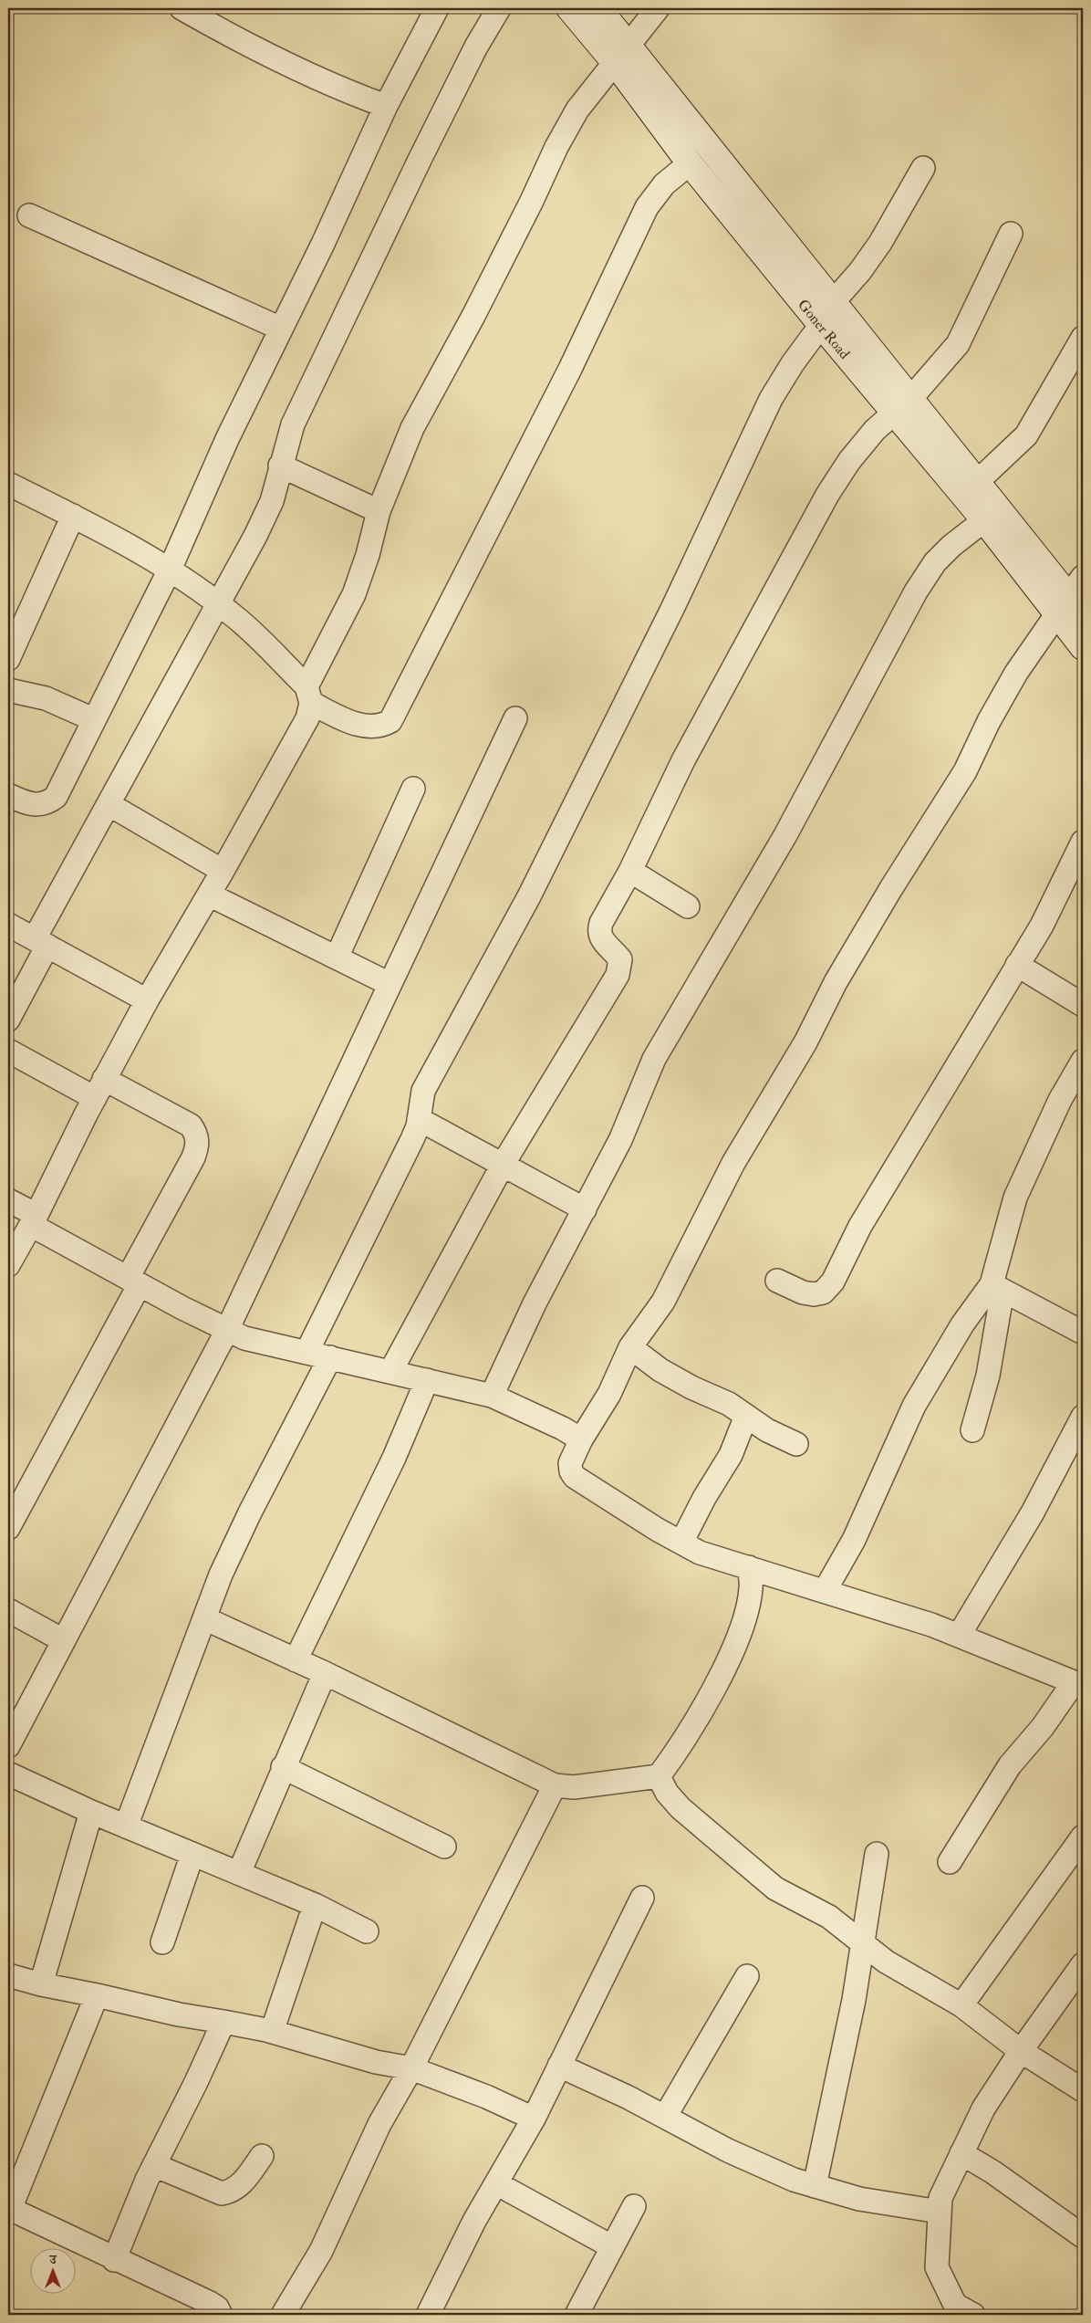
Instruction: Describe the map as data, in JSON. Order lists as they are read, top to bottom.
{
  "streets": {
    "street": ["Goner Road"]
  },
  "north": "top"
}
